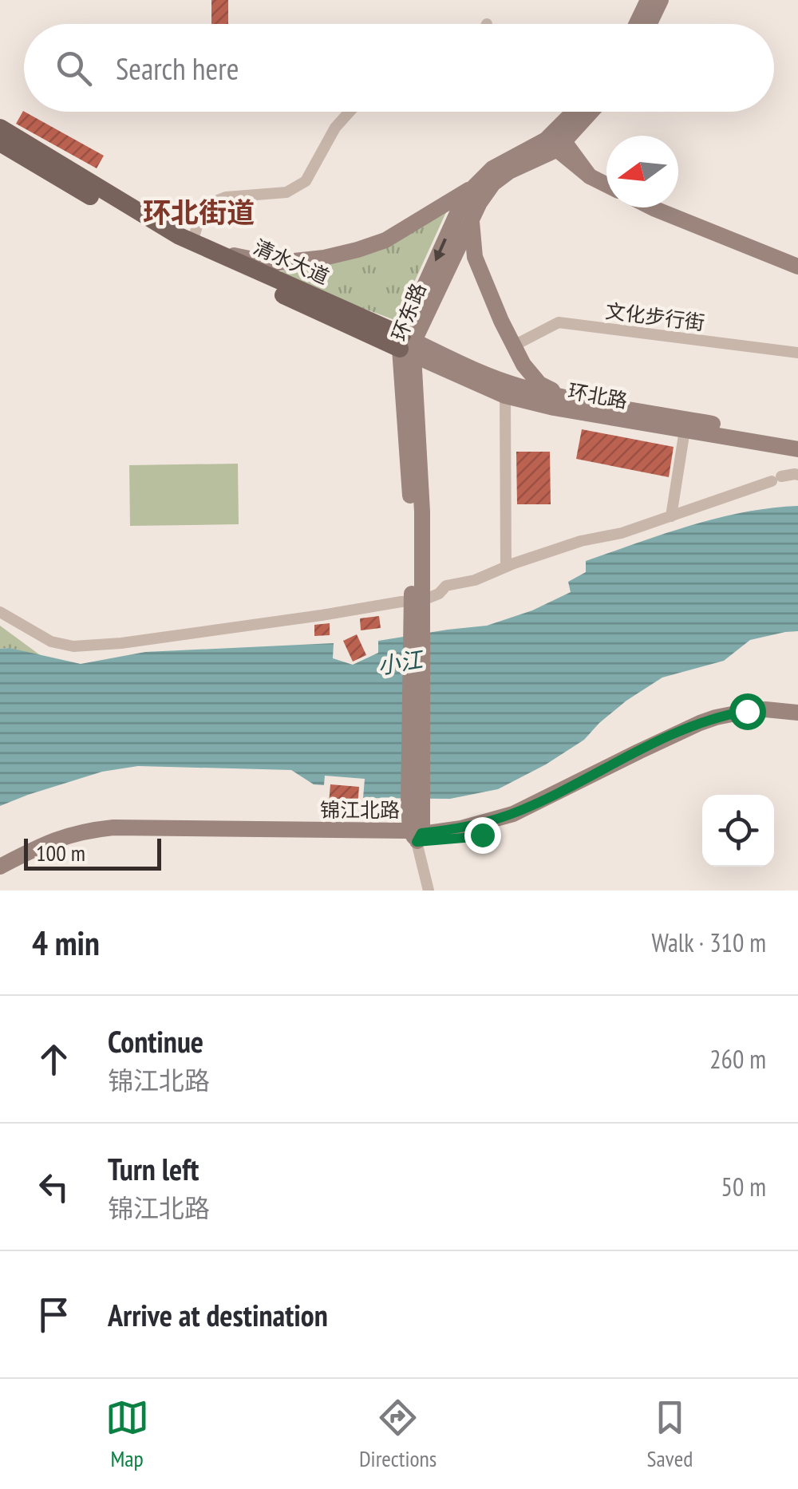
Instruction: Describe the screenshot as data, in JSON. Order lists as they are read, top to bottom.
{
  "streets": {
    "main road": [
      "清水大道",
      "环东路",
      "环北路",
      "锦江北路"
    ],
    "street": ["文化步行街"]
  },
  "crossings": [
    ["清水大道", "环东路"],
    ["清水大道", "环北路"],
    ["环东路", "环北路"]
  ],
  "districts": ["环北街道"],
  "water": ["小江"],
  "scale_bar": "100 m",
  "north": "left",
  "page": {
    "search": "Search here",
    "scale": "100 m",
    "heading": ["4 min", "Walk · 310 m"],
    "list": [
      ["Continue", "锦江北路", "260 m"],
      ["Turn left", "锦江北路", "50 m"],
      "Arrive at destination"
    ],
    "nav": ["Map", "Directions", "Saved"]
  }
}
